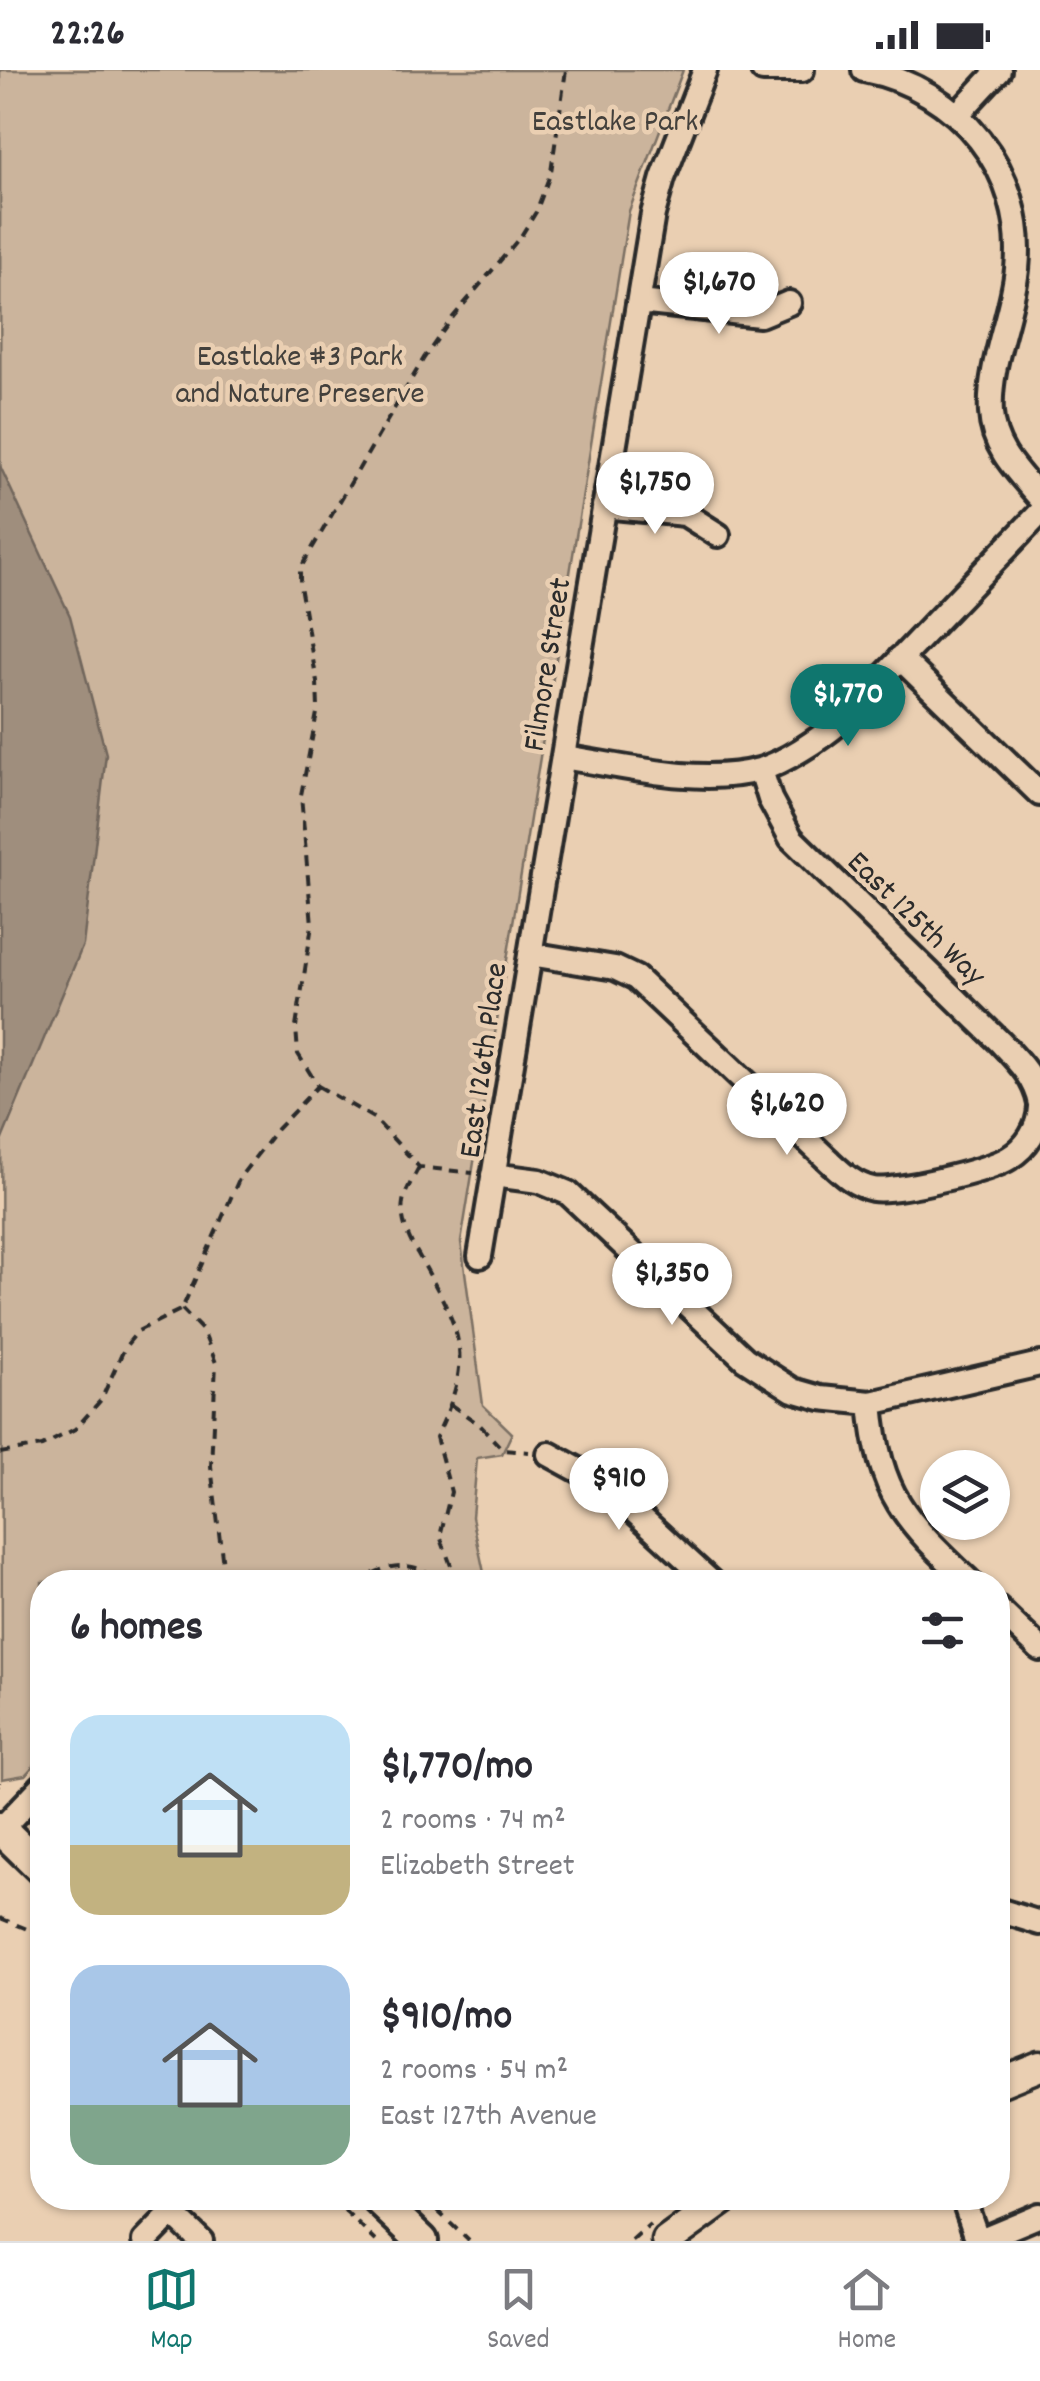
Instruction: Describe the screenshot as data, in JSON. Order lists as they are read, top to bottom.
{
  "streets": {
    "street": ["Filmore Street", "East 125th Way", "East 126th Place"]
  },
  "crossings": [
    ["Filmore Street", "East 126th Place"]
  ],
  "parks": ["Eastlake Park", "Eastlake #3 Park and Nature Preserve"],
  "page": {
    "status": "22:26",
    "price": [
      "$1,670",
      "$1,750",
      "$1,770",
      "$1,620",
      "$1,350",
      "$910"
    ],
    "heading": "6 homes",
    "list": [
      {
        "name": "$1,770/mo",
        "note": "2 rooms · 74 m² · Elizabeth Street"
      },
      {
        "name": "$910/mo",
        "note": "2 rooms · 54 m² · East 127th Avenue"
      }
    ],
    "tabs": ["Map", "Saved", "Home"]
  }
}
